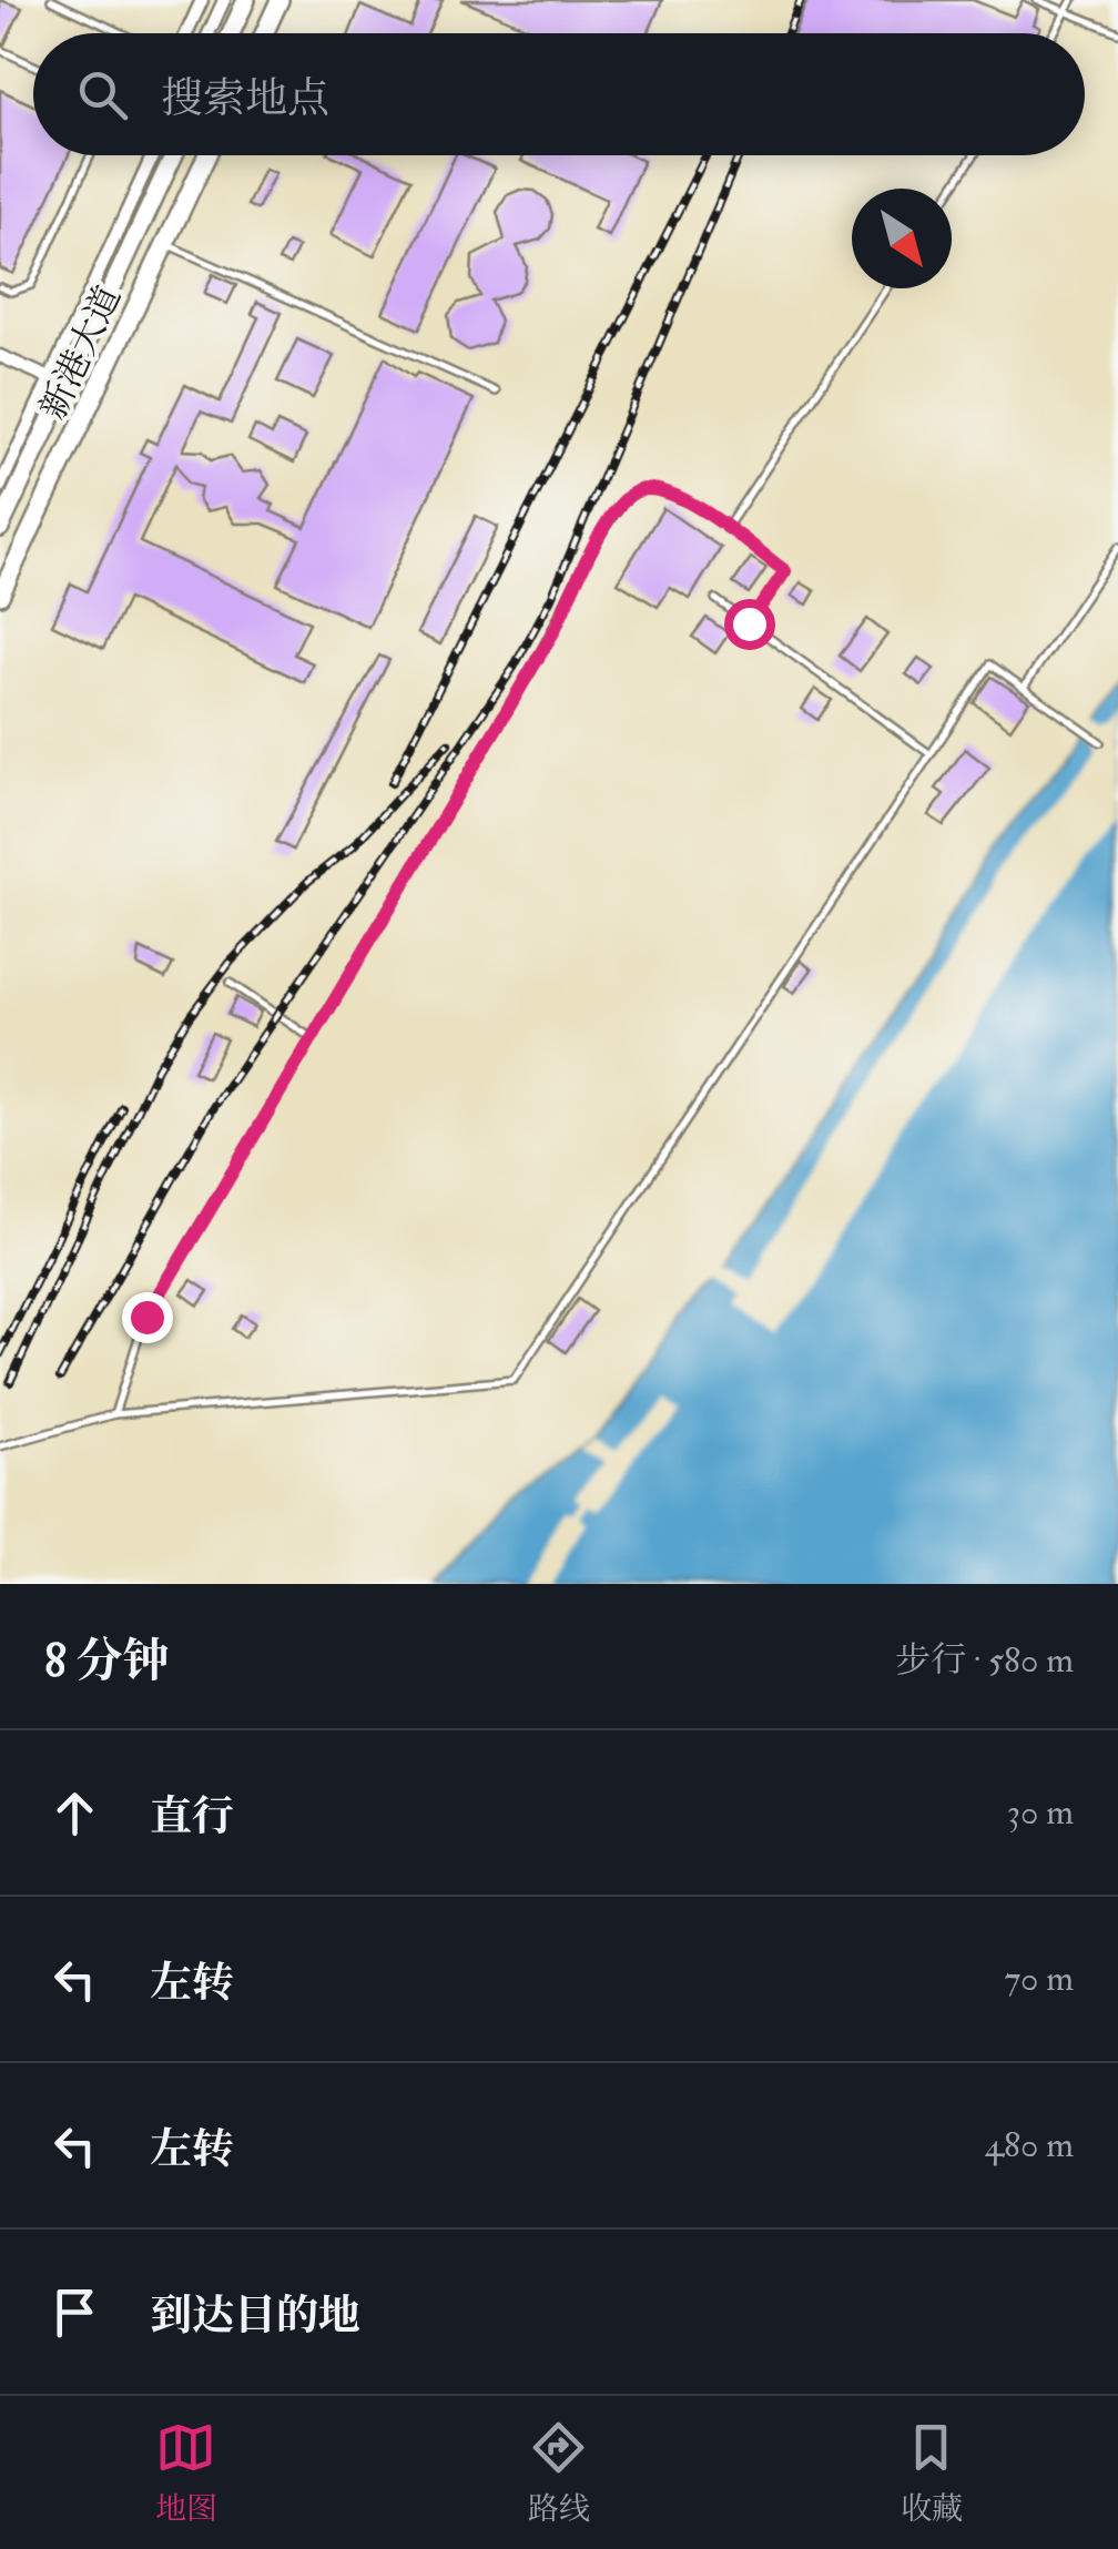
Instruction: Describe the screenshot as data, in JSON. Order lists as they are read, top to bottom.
{
  "streets": {
    "main road": ["新港大道"]
  },
  "north": "bottom right",
  "page": {
    "search": "搜索地点",
    "heading": ["8 分钟", "步行 · 580 m"],
    "list": [
      ["直行", "30 m"],
      ["左转", "70 m"],
      ["左转", "480 m"],
      "到达目的地"
    ],
    "nav": ["地图", "路线", "收藏"]
  }
}
